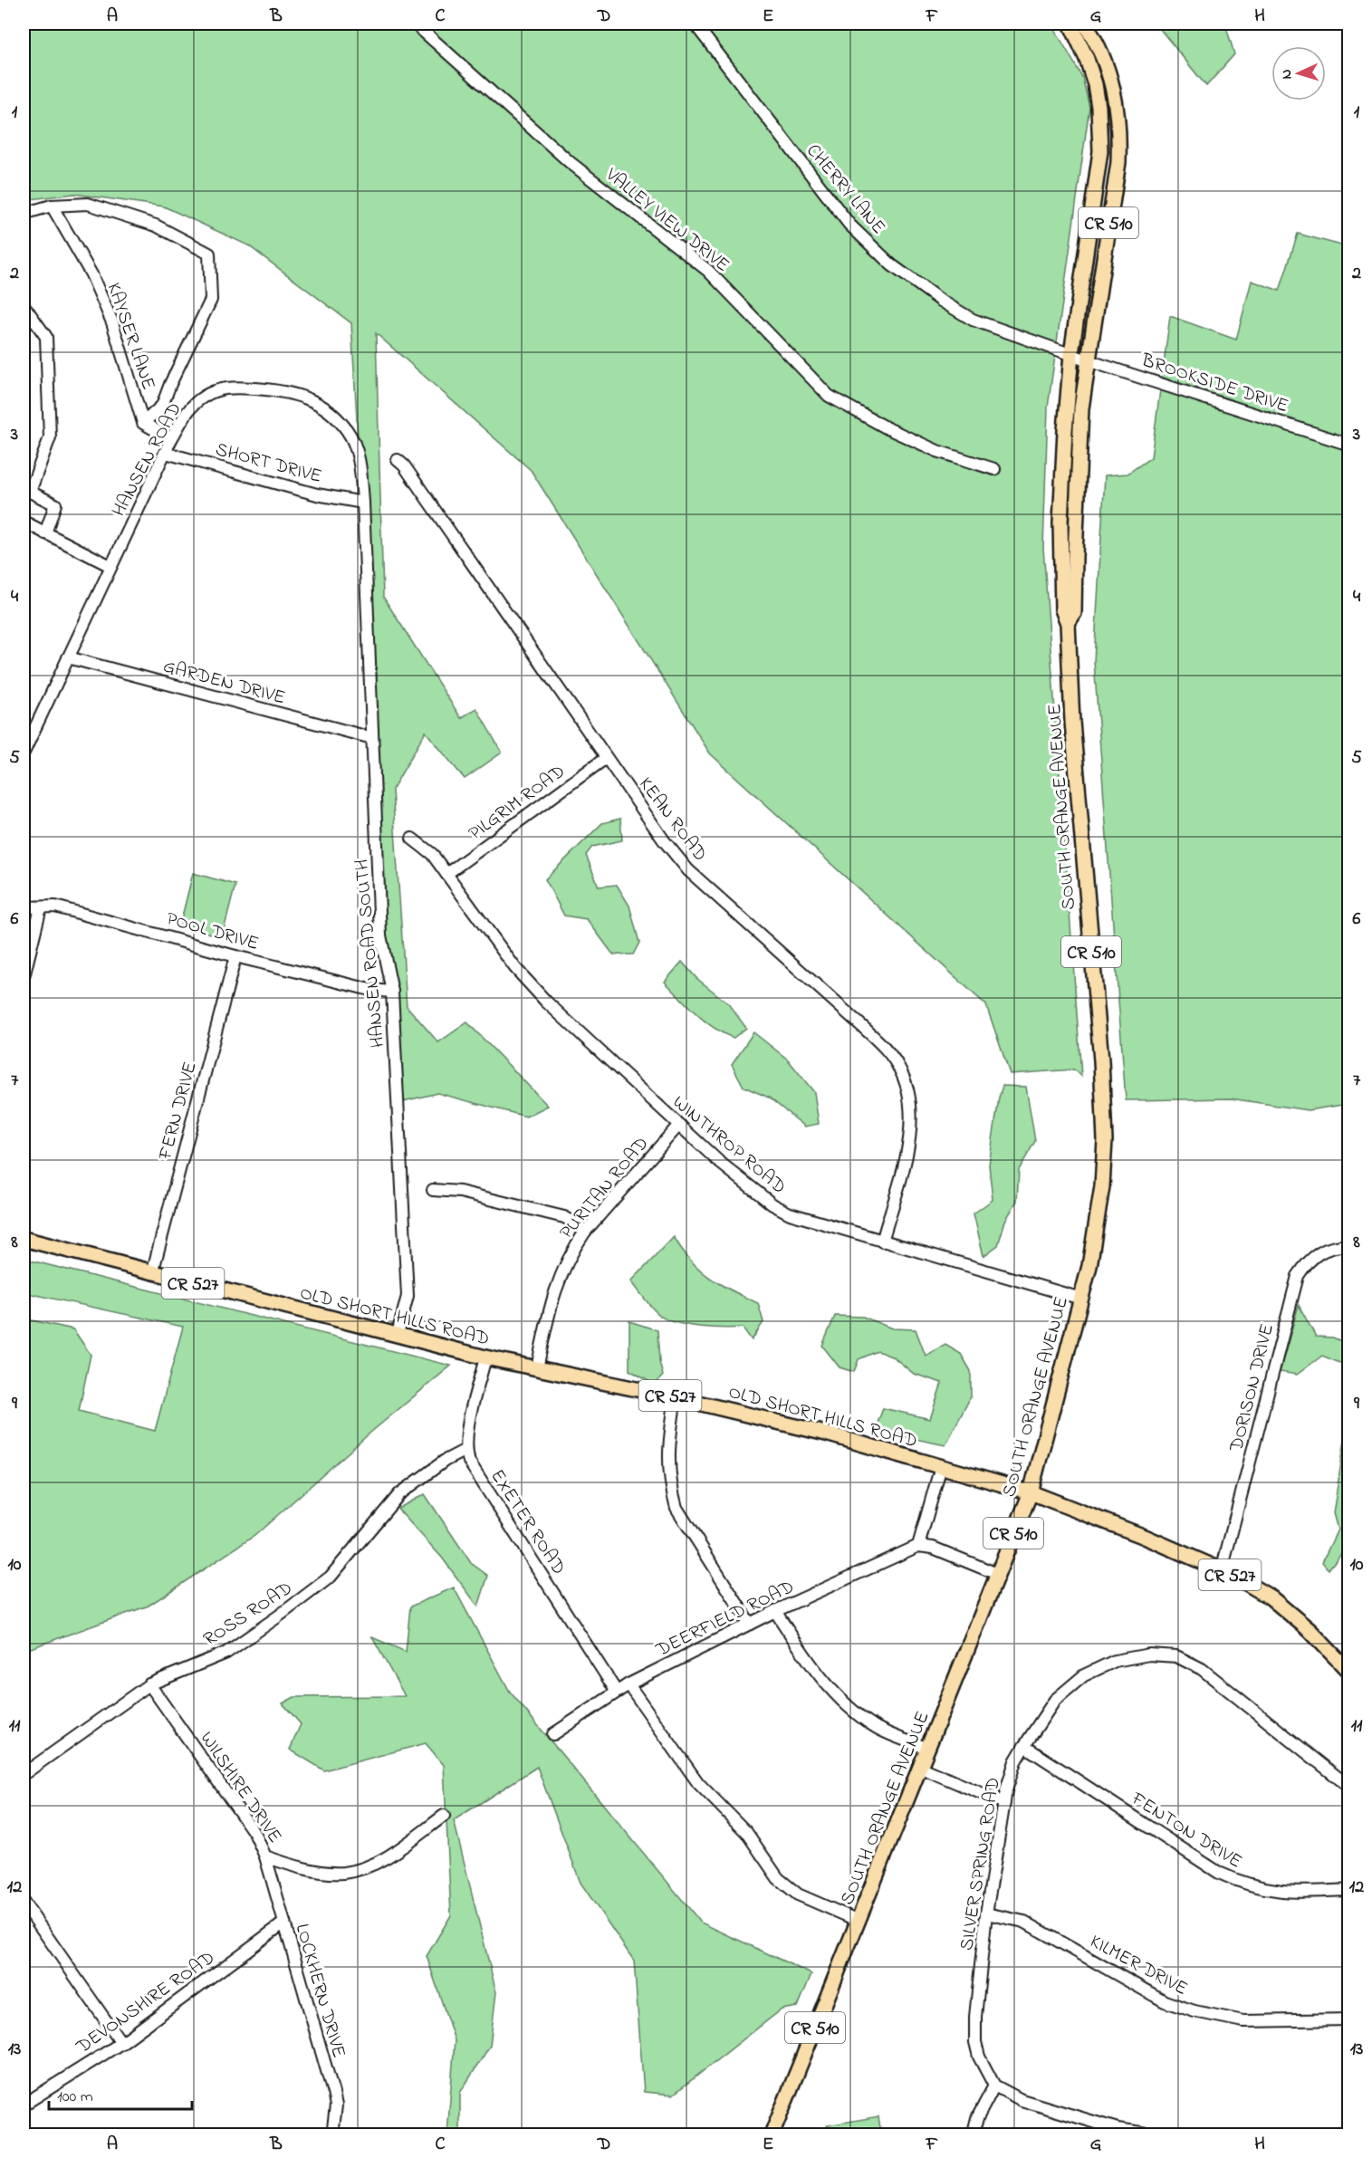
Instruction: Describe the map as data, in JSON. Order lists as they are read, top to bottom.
{
  "streets": {
    "main road": [
      "CR 510",
      "SOUTH ORANGE AVENUE",
      "CR 527",
      "OLD SHORT HILLS ROAD"
    ],
    "street": [
      "CHERRY LANE",
      "VALLEY VIEW DRIVE",
      "KAYSER LANE",
      "BROOKSIDE DRIVE",
      "HANSEN ROAD",
      "SHORT DRIVE",
      "GARDEN DRIVE",
      "PILGRIM ROAD",
      "KEAN ROAD",
      "POOL DRIVE",
      "HANSEN ROAD SOUTH",
      "FERN DRIVE",
      "WINTHROP ROAD",
      "PURITAN ROAD",
      "DORISON DRIVE",
      "EXETER ROAD",
      "ROSS ROAD",
      "DEERFIELD ROAD",
      "WILSHIRE DRIVE",
      "FENTON DRIVE",
      "SILVER SPRING ROAD",
      "KILMER DRIVE",
      "LOCKHERN DRIVE",
      "DEVONSHIRE ROAD"
    ]
  },
  "crossings": [
    ["CHERRY LANE", "BROOKSIDE DRIVE"],
    ["CHERRY LANE", "SOUTH ORANGE AVENUE"],
    ["BROOKSIDE DRIVE", "SOUTH ORANGE AVENUE"],
    ["HANSEN ROAD", "SHORT DRIVE"],
    ["HANSEN ROAD", "GARDEN DRIVE"],
    ["HANSEN ROAD", "HANSEN ROAD SOUTH"],
    ["SHORT DRIVE", "HANSEN ROAD SOUTH"],
    ["GARDEN DRIVE", "HANSEN ROAD SOUTH"],
    ["PILGRIM ROAD", "KEAN ROAD"],
    ["PILGRIM ROAD", "WINTHROP ROAD"],
    ["SOUTH ORANGE AVENUE", "WINTHROP ROAD"],
    ["SOUTH ORANGE AVENUE", "OLD SHORT HILLS ROAD"],
    ["KEAN ROAD", "WINTHROP ROAD"],
    ["POOL DRIVE", "HANSEN ROAD SOUTH"],
    ["POOL DRIVE", "FERN DRIVE"],
    ["HANSEN ROAD SOUTH", "OLD SHORT HILLS ROAD"],
    ["FERN DRIVE", "OLD SHORT HILLS ROAD"],
    ["WINTHROP ROAD", "PURITAN ROAD"],
    ["PURITAN ROAD", "OLD SHORT HILLS ROAD"],
    ["OLD SHORT HILLS ROAD", "DORISON DRIVE"],
    ["EXETER ROAD", "ROSS ROAD"],
    ["EXETER ROAD", "DEERFIELD ROAD"],
    ["ROSS ROAD", "WILSHIRE DRIVE"],
    ["WILSHIRE DRIVE", "LOCKHERN DRIVE"],
    ["FENTON DRIVE", "SILVER SPRING ROAD"],
    ["SILVER SPRING ROAD", "KILMER DRIVE"],
    ["LOCKHERN DRIVE", "DEVONSHIRE ROAD"]
  ],
  "scale_bar": "100 m",
  "north": "left",
  "grid": {
    "columns": [
      "A",
      "B",
      "C",
      "D",
      "E",
      "F",
      "G",
      "H"
    ],
    "rows": [
      "1",
      "2",
      "3",
      "4",
      "5",
      "6",
      "7",
      "8",
      "9",
      "10",
      "11",
      "12",
      "13"
    ]
  }
}
